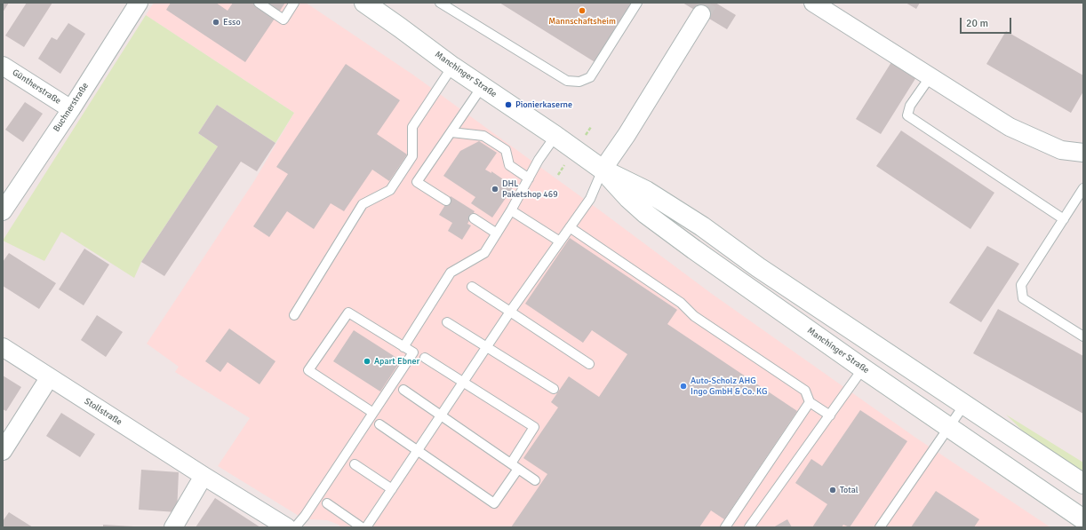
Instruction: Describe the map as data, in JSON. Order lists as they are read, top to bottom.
{
  "streets": {
    "main road": ["Manchinger Straße"],
    "street": ["Güntherstraße", "Buchnerstraße", "Stollstraße"]
  },
  "crossings": [
    ["Güntherstraße", "Buchnerstraße"]
  ],
  "places": [
    "Mannschaftsheim",
    "Esso",
    "Pionierkaserne",
    "DHL Paketshop 469",
    "Apart Ebner",
    "Auto-Scholz AHG Ingo GmbH & Co. KG",
    "Total"
  ],
  "scale_bar": "20 m"
}
